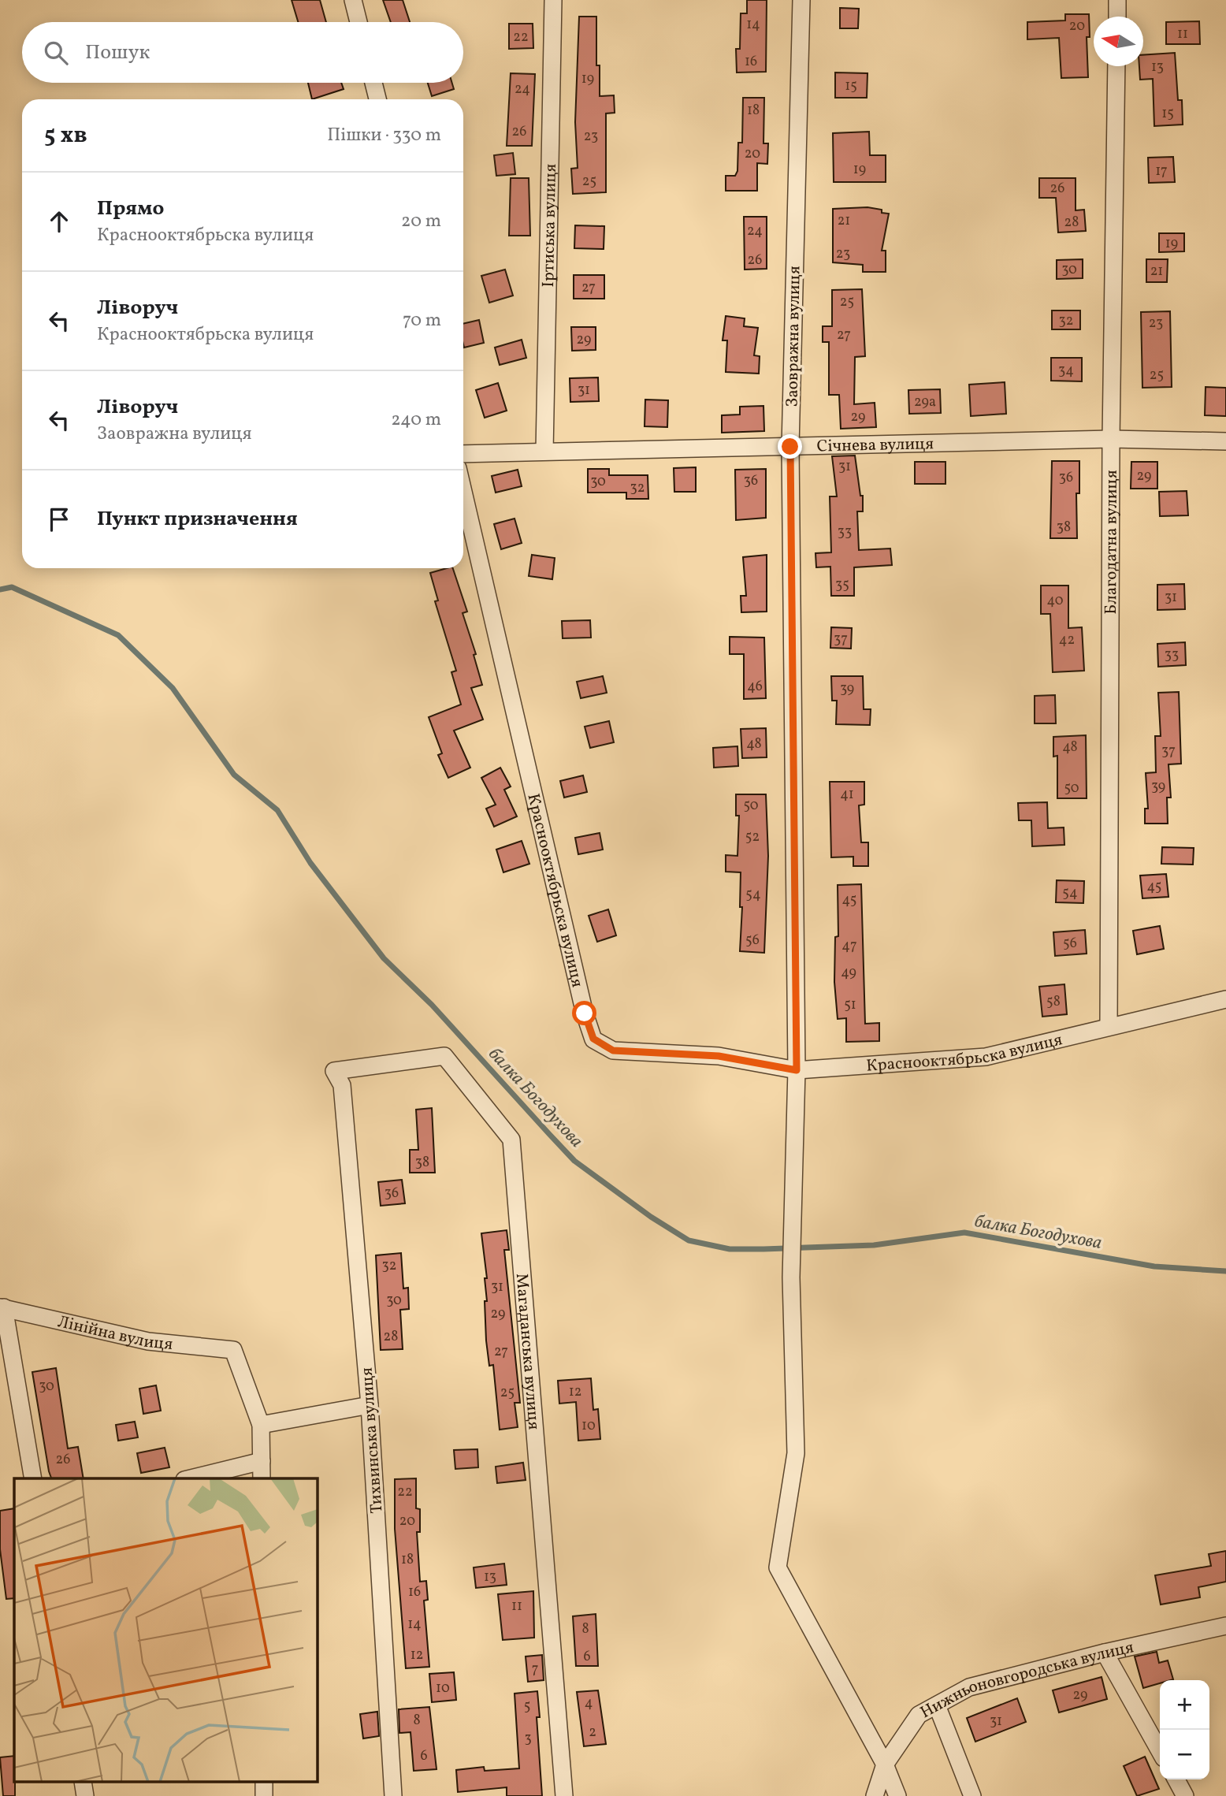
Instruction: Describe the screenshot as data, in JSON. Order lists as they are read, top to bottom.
{
  "streets": {
    "street": [
      "Іртиська вулиця",
      "Заовражна вулиця",
      "Січнева вулиця",
      "Благодатна вулиця",
      "Краснооктябрьска вулиця",
      "Лінійна вулиця",
      "Магаданська вулиця",
      "Тихвинська вулиця",
      "Нижньоновгородська вулиця"
    ]
  },
  "crossings": [
    ["Іртиська вулиця", "Січнева вулиця"],
    ["Заовражна вулиця", "Січнева вулиця"],
    ["Заовражна вулиця", "Краснооктябрьска вулиця"],
    ["Заовражна вулиця", "Нижньоновгородська вулиця"],
    ["Січнева вулиця", "Благодатна вулиця"],
    ["Благодатна вулиця", "Краснооктябрьска вулиця"],
    ["Магаданська вулиця", "Тихвинська вулиця"]
  ],
  "water": ["балка Богодухова"],
  "house_numbers": [
    "14",
    "20",
    "11",
    "22",
    "16",
    "13",
    "19",
    "15",
    "24",
    "18",
    "15",
    "26",
    "23",
    "20",
    "19",
    "17",
    "25",
    "26",
    "21",
    "28",
    "24",
    "19",
    "23",
    "26",
    "30",
    "21",
    "27",
    "25",
    "32",
    "23",
    "27",
    "29",
    "34",
    "25",
    "31",
    "29а",
    "29",
    "31",
    "29",
    "36",
    "36",
    "30",
    "32",
    "38",
    "33",
    "35",
    "31",
    "40",
    "37",
    "42",
    "33",
    "46",
    "39",
    "48",
    "48",
    "37",
    "39",
    "50",
    "41",
    "50",
    "52",
    "45",
    "54",
    "54",
    "45",
    "56",
    "56",
    "47",
    "49",
    "58",
    "51",
    "38",
    "36",
    "32",
    "31",
    "30",
    "29",
    "28",
    "27",
    "30",
    "12",
    "25",
    "10",
    "26",
    "22",
    "20",
    "18",
    "13",
    "16",
    "11",
    "14",
    "8",
    "12",
    "6",
    "7",
    "10",
    "29",
    "4",
    "5",
    "8",
    "31",
    "2",
    "3",
    "6"
  ],
  "north": "left",
  "page": {
    "search": "Пошук",
    "heading": ["5 хв", "Пішки · 330 m"],
    "list": [
      ["Прямо", "Краснооктябрьска вулиця", "20 m"],
      ["Ліворуч", "Краснооктябрьска вулиця", "70 m"],
      ["Ліворуч", "Заовражна вулиця", "240 m"],
      "Пункт призначення"
    ],
    "map_buttons": ["+", "−"]
  }
}
